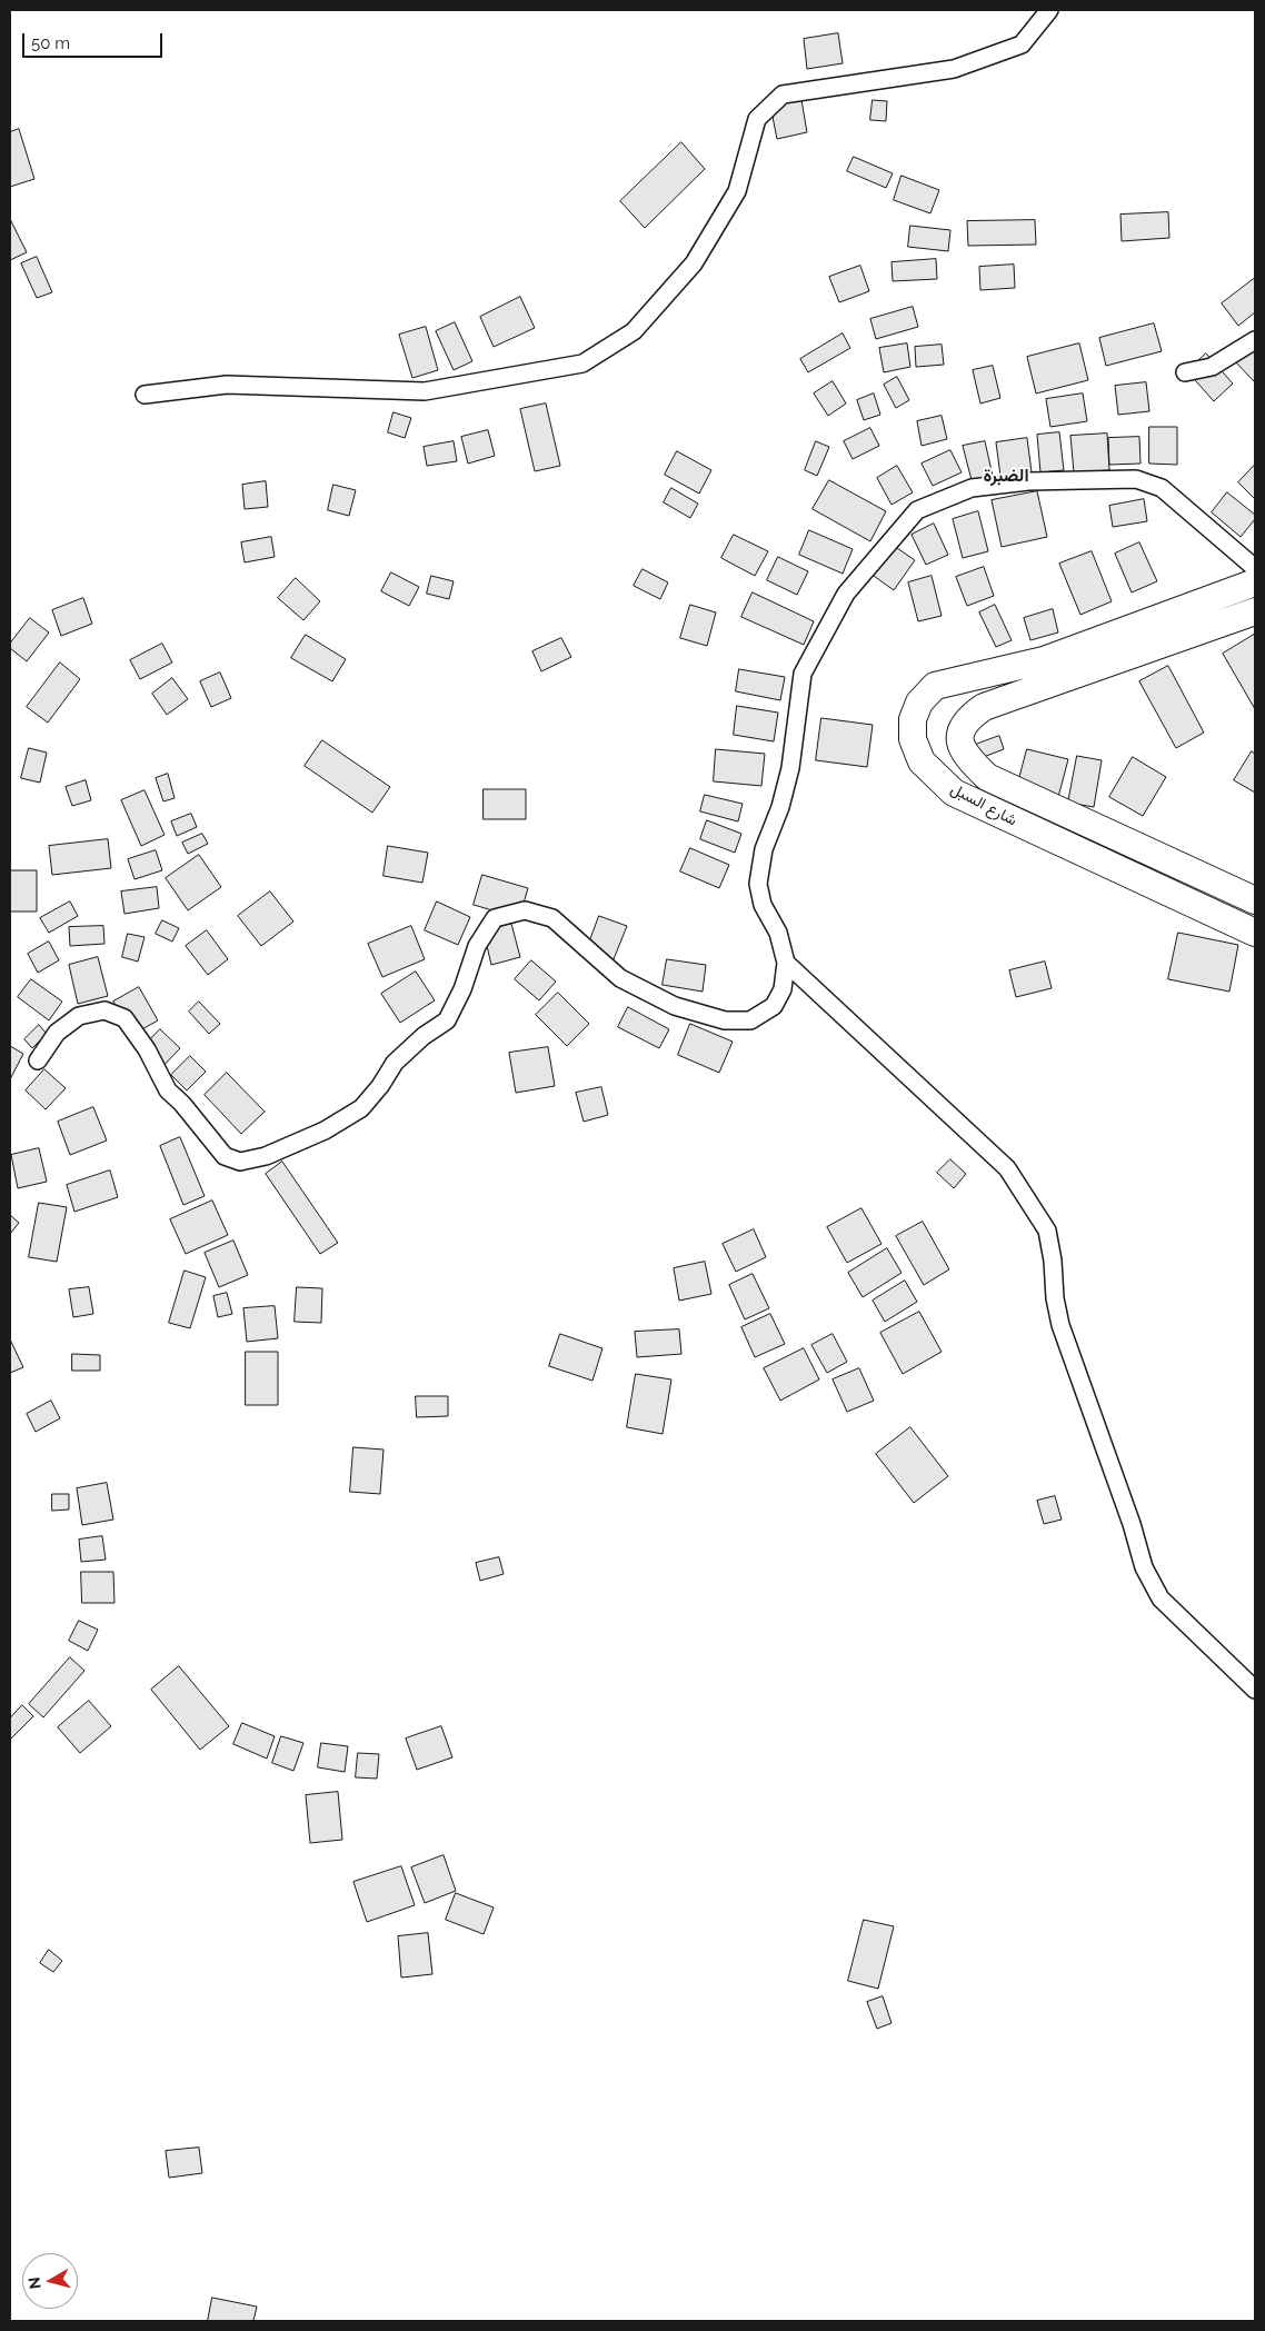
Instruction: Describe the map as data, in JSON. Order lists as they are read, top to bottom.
{
  "streets": {
    "main road": ["شارع السبل"]
  },
  "districts": ["الضبرة"],
  "scale_bar": "50 m",
  "north": "left"
}
